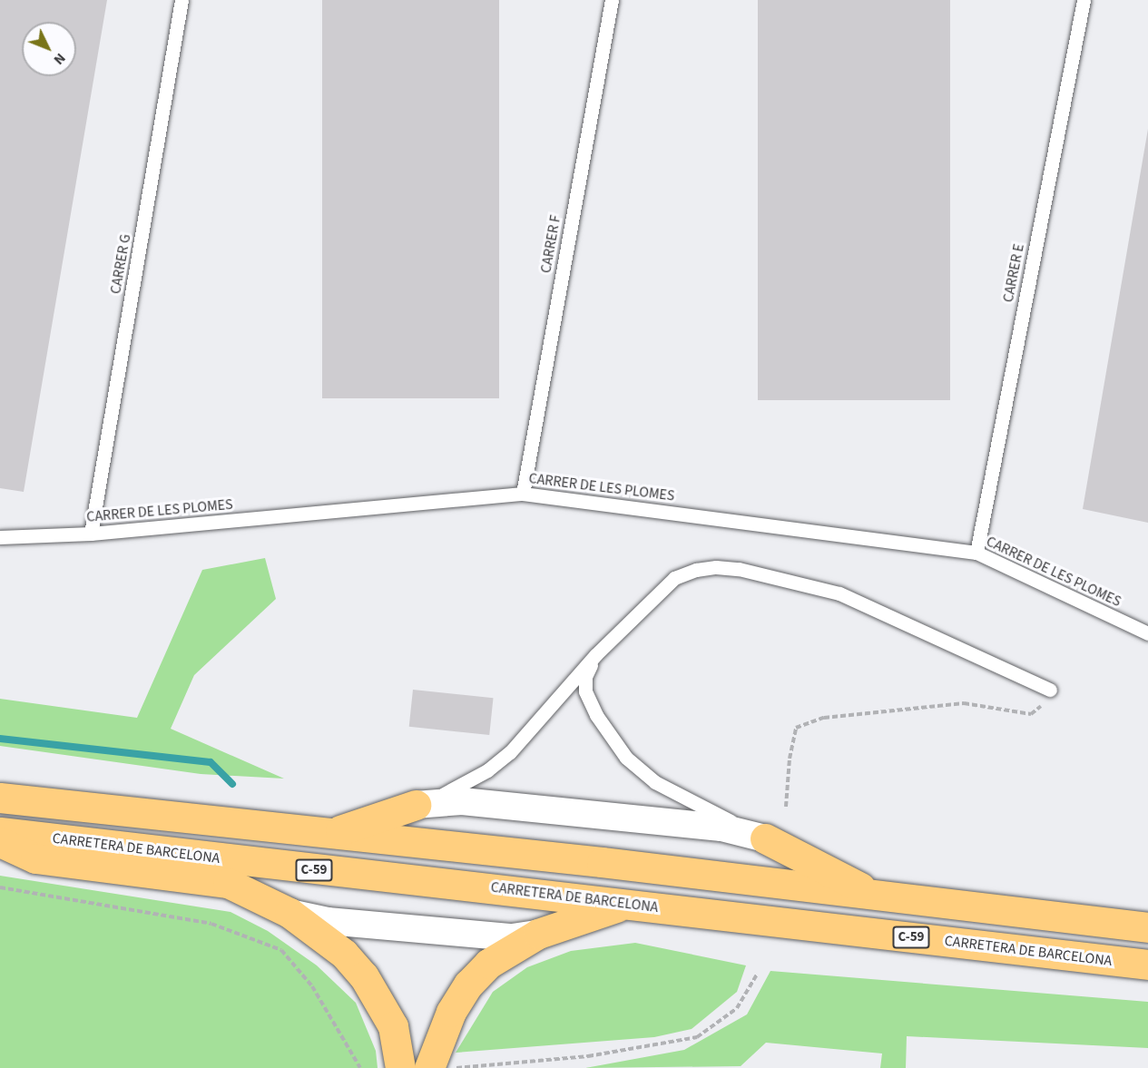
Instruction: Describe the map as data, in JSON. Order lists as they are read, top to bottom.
{
  "streets": {
    "highway": ["CARRETERA DE BARCELONA", "C-59"],
    "lane": [
      "CARRER F",
      "CARRER G",
      "CARRER E",
      "CARRER DE LES PLOMES"
    ]
  },
  "crossings": [
    ["CARRER F", "CARRER DE LES PLOMES"],
    ["CARRER G", "CARRER DE LES PLOMES"],
    ["CARRER E", "CARRER DE LES PLOMES"]
  ],
  "north": "bottom right"
}
